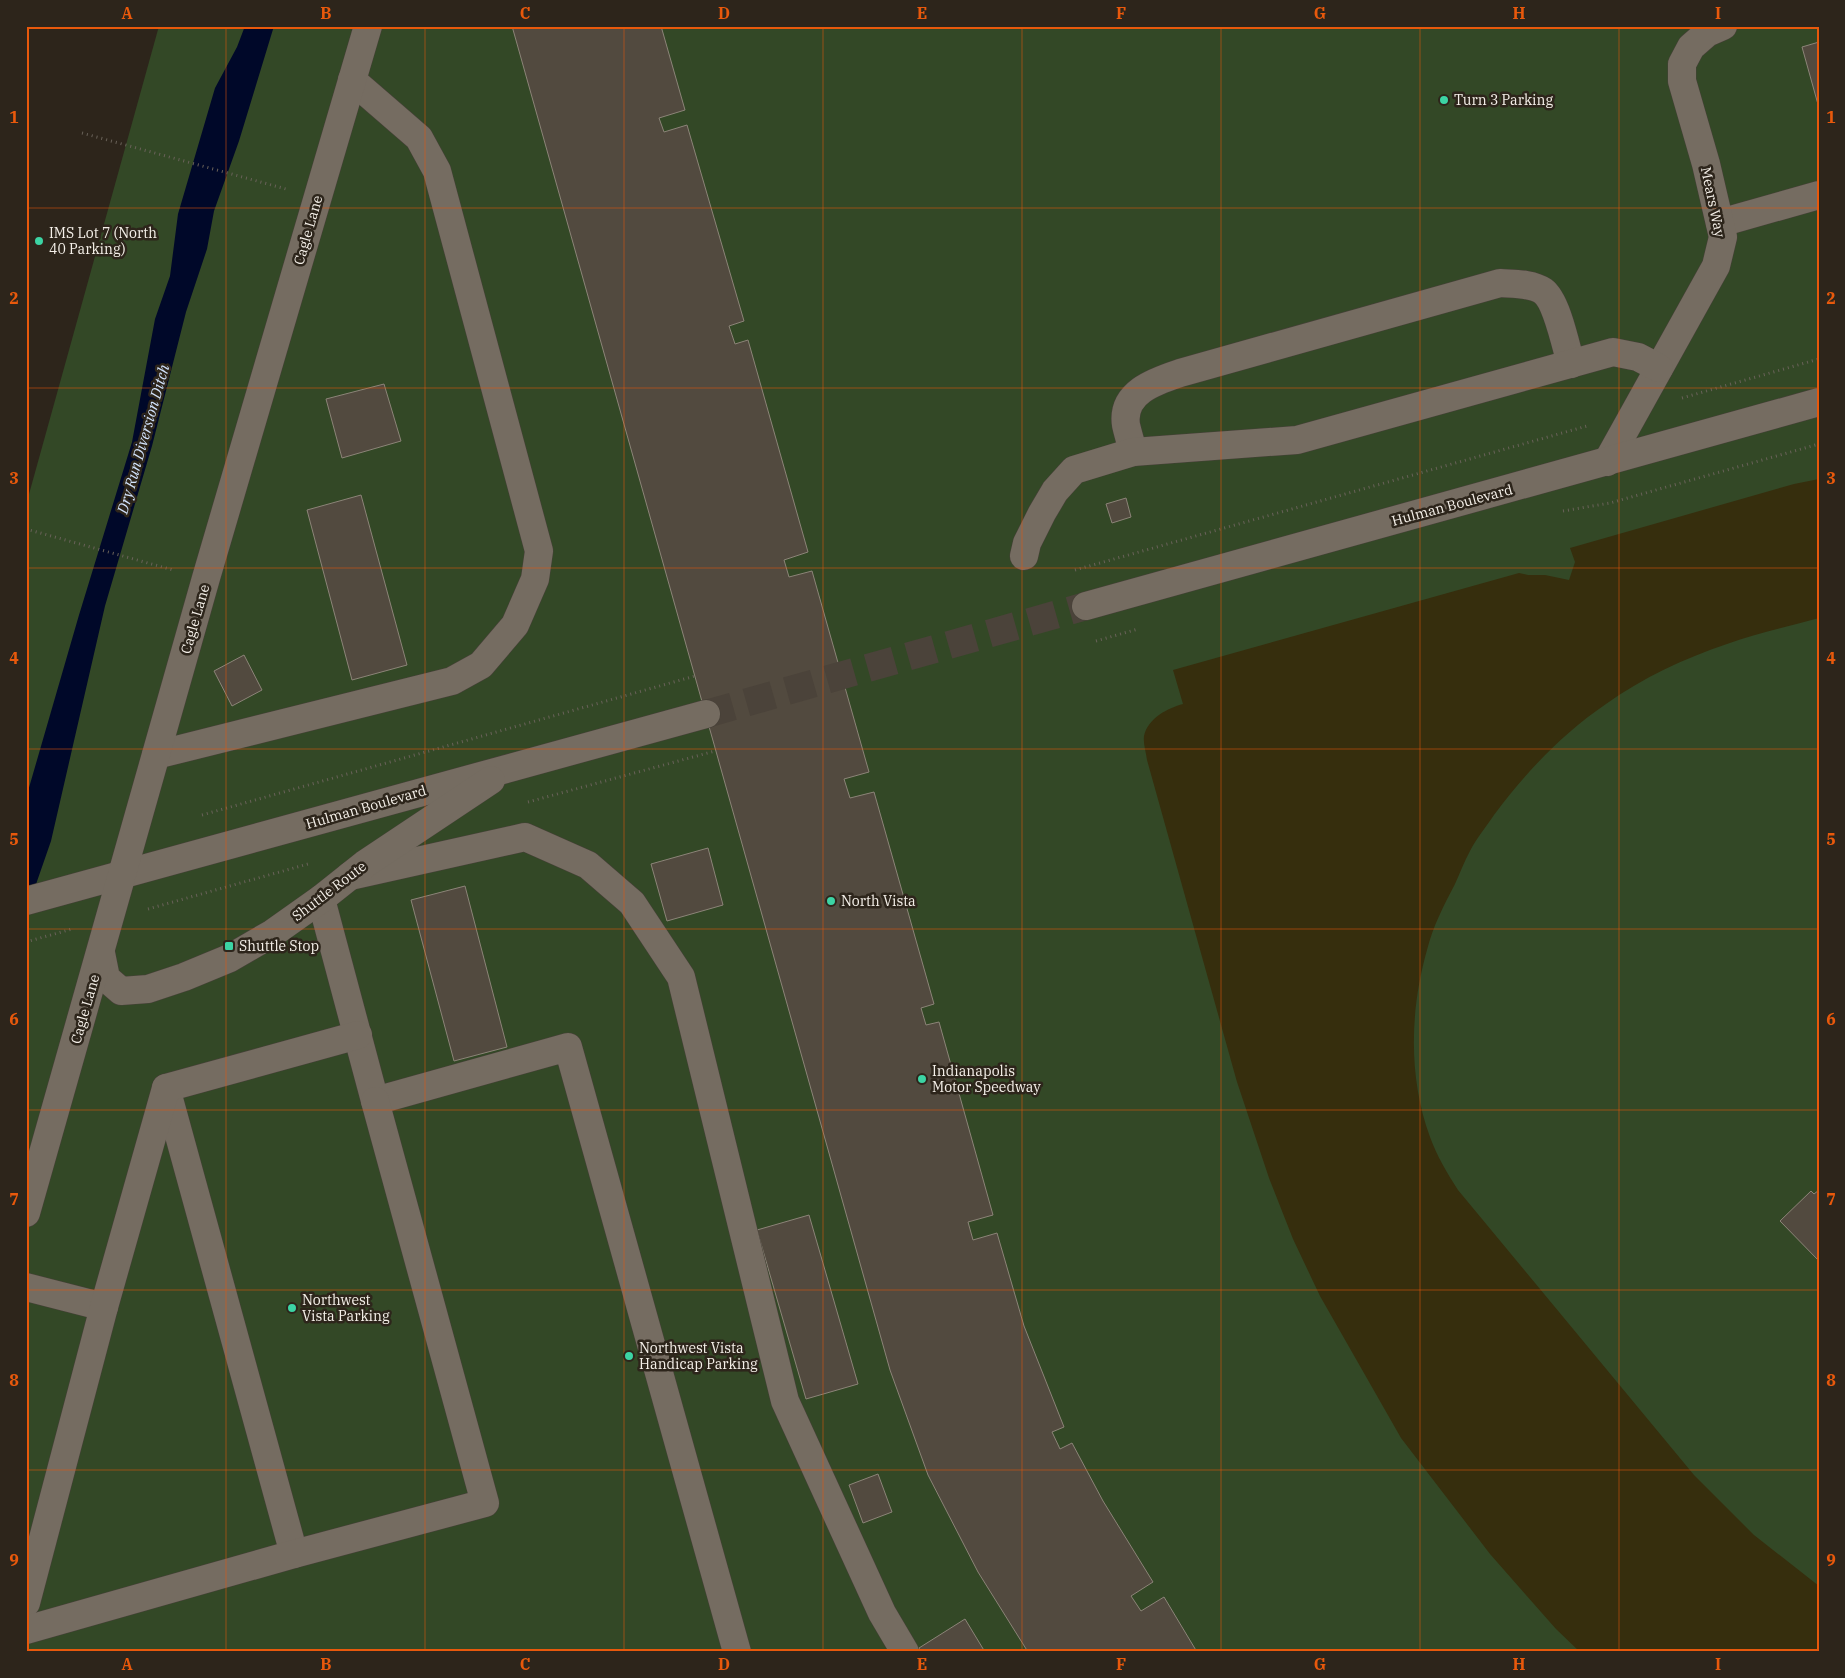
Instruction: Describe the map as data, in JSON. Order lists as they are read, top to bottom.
{
  "streets": {
    "street": [
      "Mears Way",
      "Cagle Lane",
      "Hulman Boulevard",
      "Shuttle Route"
    ]
  },
  "crossings": [
    ["Mears Way", "Hulman Boulevard"],
    ["Cagle Lane", "Hulman Boulevard"],
    ["Cagle Lane", "Shuttle Route"],
    ["Hulman Boulevard", "Shuttle Route"]
  ],
  "water": ["Dry Run Diversion Ditch"],
  "places": {
    "other": [
      "Turn 3 Parking",
      "IMS Lot 7 (North 40 Parking)",
      "North Vista",
      "Indianapolis Motor Speedway",
      "Northwest Vista Parking",
      "Northwest Vista Handicap Parking"
    ],
    "transit": ["Shuttle Stop"]
  },
  "grid": {
    "columns": [
      "A",
      "B",
      "C",
      "D",
      "E",
      "F",
      "G",
      "H",
      "I"
    ],
    "rows": [
      "1",
      "2",
      "3",
      "4",
      "5",
      "6",
      "7",
      "8",
      "9"
    ]
  }
}
